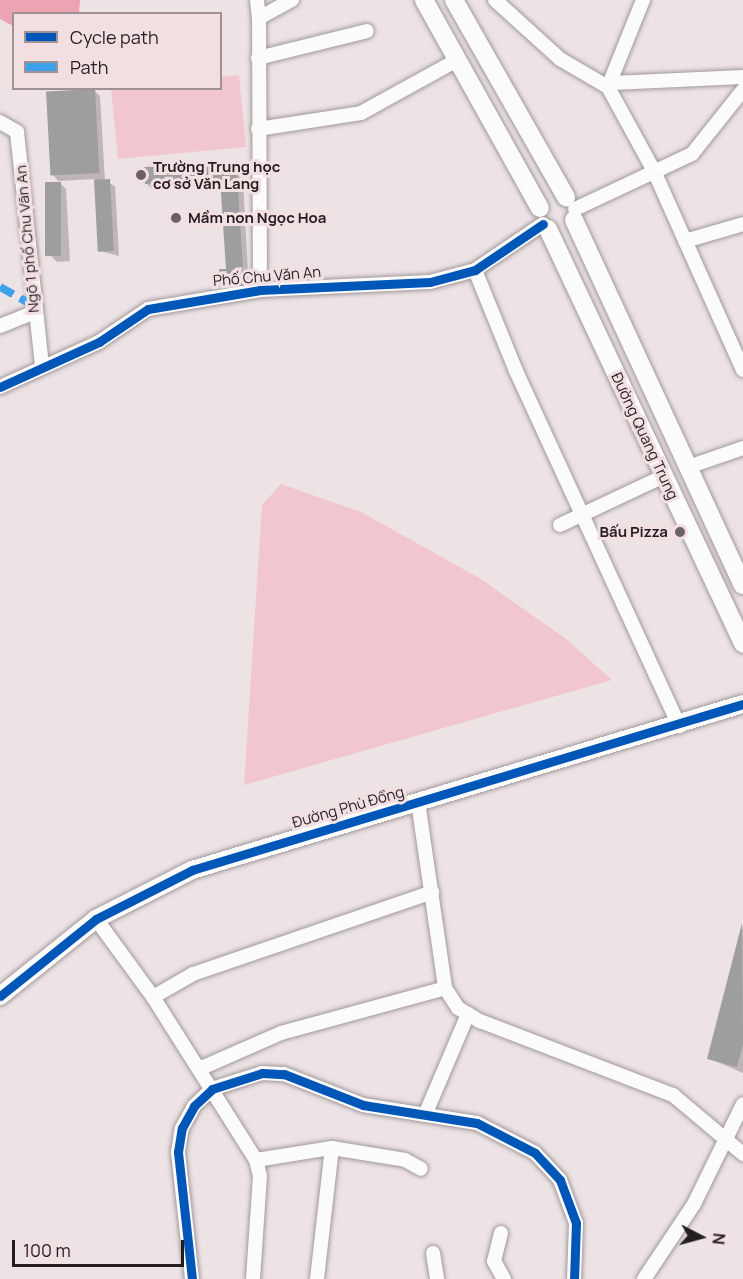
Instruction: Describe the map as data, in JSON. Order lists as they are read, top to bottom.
{
  "streets": {
    "main road": ["Đường Quang Trung", "Đường Phù Đổng"],
    "street": ["Ngõ 1 phố Chu Văn An", "Phố Chu Văn An"]
  },
  "crossings": [
    ["Ngõ 1 phố Chu Văn An", "Phố Chu Văn An"],
    ["Phố Chu Văn An", "Đường Quang Trung"]
  ],
  "places": ["Trường Trung học cơ sở Văn Lang", "Mầm non Ngọc Hoa", "Bấu Pizza"],
  "legend": ["Cycle path", "Path"],
  "scale_bar": "100 m",
  "north": "right"
}
